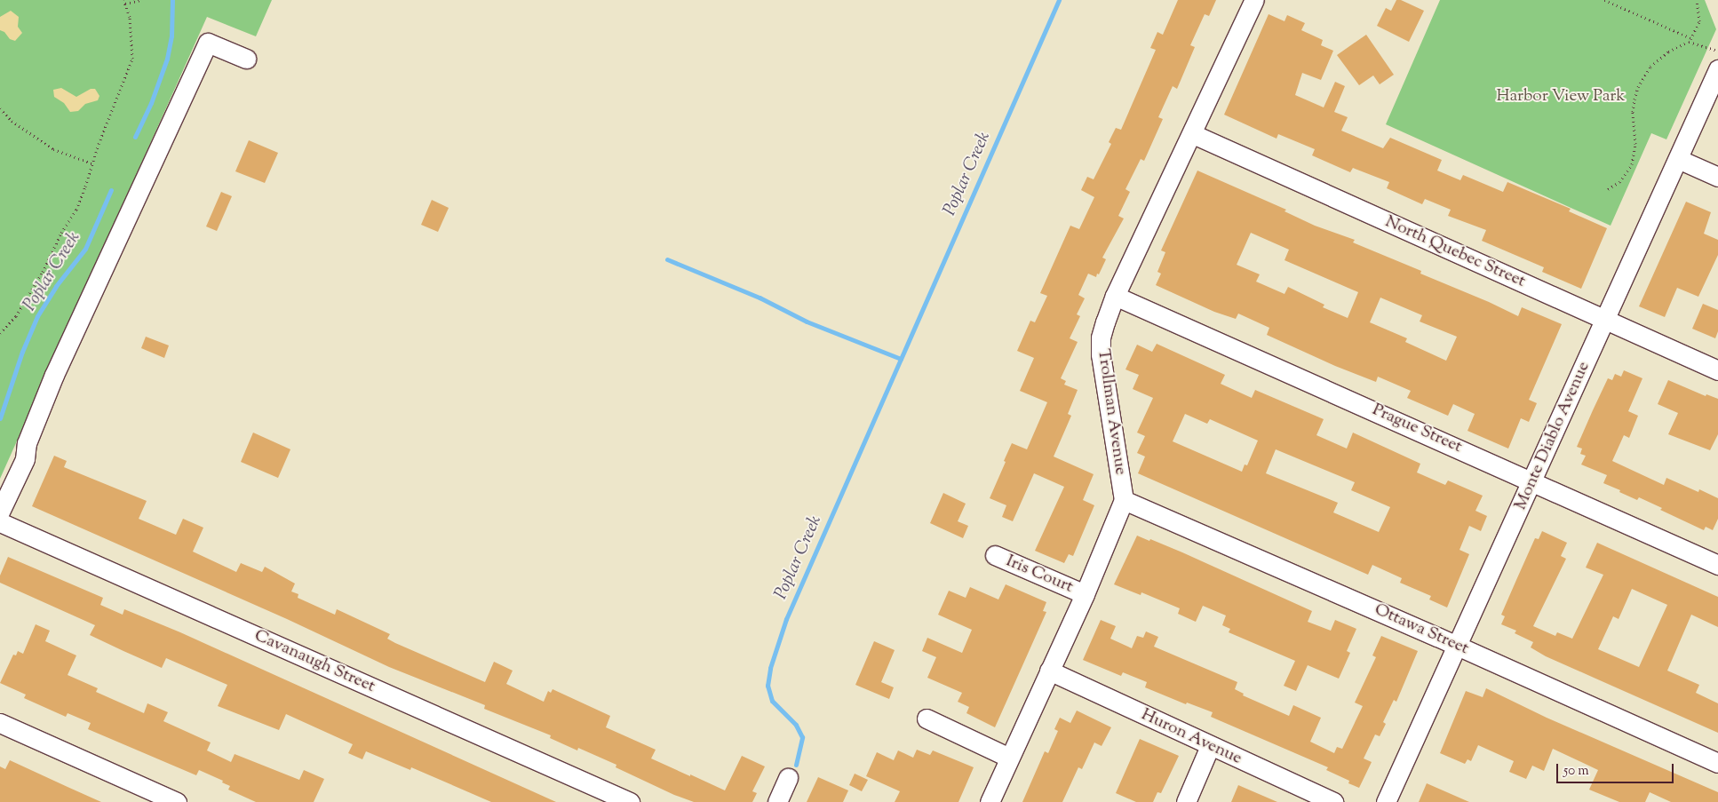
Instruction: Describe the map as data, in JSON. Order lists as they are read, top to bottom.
{
  "streets": {
    "street": [
      "North Quebec Street",
      "Trollman Avenue",
      "Prague Street",
      "Monte Diablo Avenue",
      "Iris Court",
      "Ottawa Street",
      "Cavanaugh Street",
      "Huron Avenue"
    ]
  },
  "crossings": [
    ["North Quebec Street", "Trollman Avenue"],
    ["North Quebec Street", "Monte Diablo Avenue"],
    ["Trollman Avenue", "Prague Street"],
    ["Trollman Avenue", "Ottawa Street"],
    ["Prague Street", "Monte Diablo Avenue"],
    ["Monte Diablo Avenue", "Ottawa Street"]
  ],
  "water": ["Poplar Creek"],
  "parks": ["Harbor View Park"],
  "scale_bar": "50 m"
}
